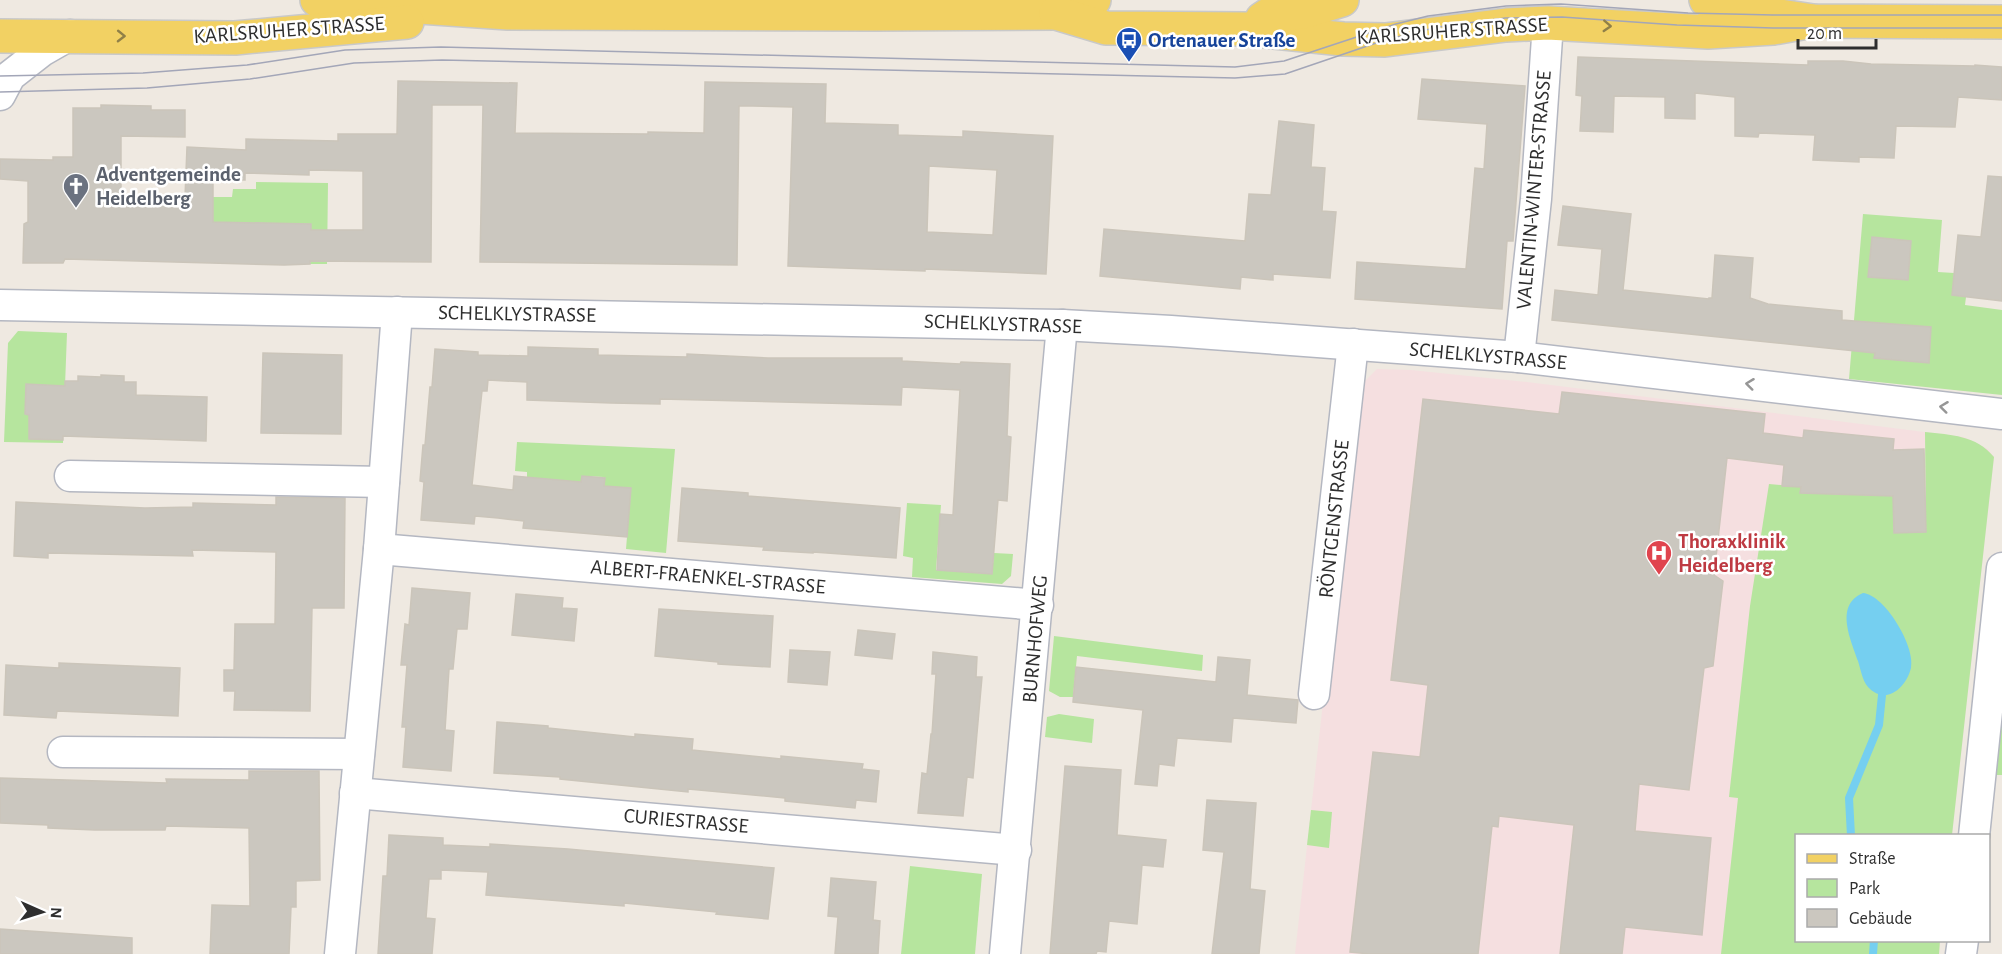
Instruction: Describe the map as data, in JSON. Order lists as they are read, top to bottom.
{
  "streets": {
    "main road": ["KARLSRUHER STRASSE"],
    "street": [
      "VALENTIN-WINTER-STRASSE",
      "SCHELKLYSTRASSE",
      "RÖNTGENSTRASSE",
      "ALBERT-FRAENKEL-STRASSE",
      "BURNHOFWEG",
      "CURIESTRASSE"
    ]
  },
  "crossings": [
    ["KARLSRUHER STRASSE", "VALENTIN-WINTER-STRASSE"],
    ["VALENTIN-WINTER-STRASSE", "SCHELKLYSTRASSE"],
    ["SCHELKLYSTRASSE", "RÖNTGENSTRASSE"],
    ["SCHELKLYSTRASSE", "BURNHOFWEG"],
    ["ALBERT-FRAENKEL-STRASSE", "BURNHOFWEG"],
    ["BURNHOFWEG", "CURIESTRASSE"]
  ],
  "places": {
    "bus stop": ["Ortenauer Straße"],
    "church": ["Adventgemeinde Heidelberg"],
    "hospital": ["Thoraxklinik Heidelberg"]
  },
  "legend": ["Straße", "Park", "Gebäude"],
  "scale_bar": "20 m",
  "north": "right"
}
